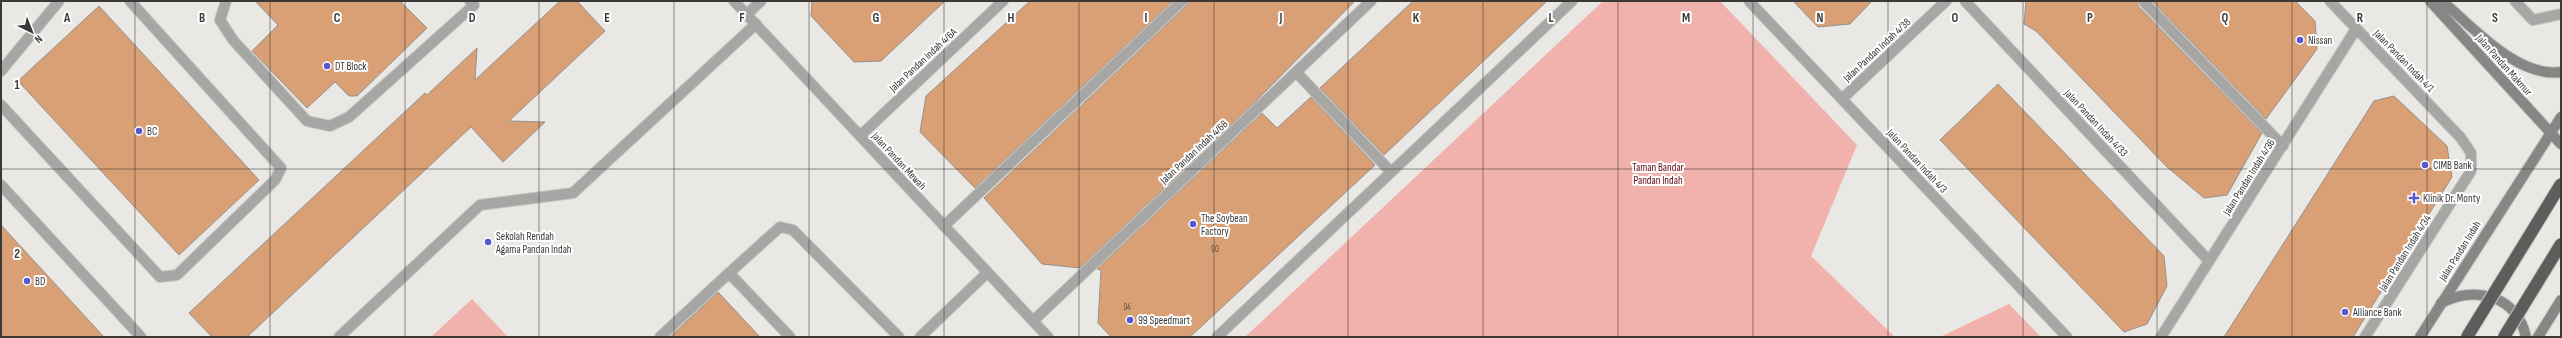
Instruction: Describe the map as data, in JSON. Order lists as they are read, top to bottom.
{
  "streets": {
    "main road": ["Jalan Pandan Makmur", "Jalan Pandan Indah"],
    "street": [
      "Jalan Pandan Indah 4/38",
      "Jalan Pandan Indah 4/6A",
      "Jalan Pandan Indah 4/1",
      "Jalan Pandan Indah 4/33",
      "Jalan Pandan Indah 4/6B",
      "Jalan Pandan Mewah",
      "Jalan Pandan Indah 4/3",
      "Jalan Pandan Indah 4/36",
      "Jalan Pandan Indah 4/34"
    ]
  },
  "crossings": [
    ["Jalan Pandan Indah 4/38", "Jalan Pandan Indah 4/3"],
    ["Jalan Pandan Indah 4/6A", "Jalan Pandan Mewah"],
    ["Jalan Pandan Indah 4/1", "Jalan Pandan Indah 4/36"],
    ["Jalan Pandan Indah 4/1", "Jalan Pandan Indah 4/34"],
    ["Jalan Pandan Makmur", "Jalan Pandan Indah"],
    ["Jalan Pandan Indah 4/33", "Jalan Pandan Indah 4/36"],
    ["Jalan Pandan Indah 4/6B", "Jalan Pandan Mewah"]
  ],
  "parks": ["Taman Bandar Pandan Indah"],
  "places": {
    "other": [
      "Nissan",
      "DT Block",
      "BC",
      "CIMB Bank",
      "The Soybean Factory",
      "Sekolah Rendah Agama Pandan Indah",
      "BD",
      "Alliance Bank",
      "99 Speedmart"
    ],
    "health": ["Klinik Dr. Monty"]
  },
  "house_numbers": ["90", "94"],
  "north": "bottom right",
  "grid": {
    "columns": [
      "A",
      "B",
      "C",
      "D",
      "E",
      "F",
      "G",
      "H",
      "I",
      "J",
      "K",
      "L",
      "M",
      "N",
      "O",
      "P",
      "Q",
      "R",
      "S"
    ],
    "rows": ["1", "2"]
  }
}
